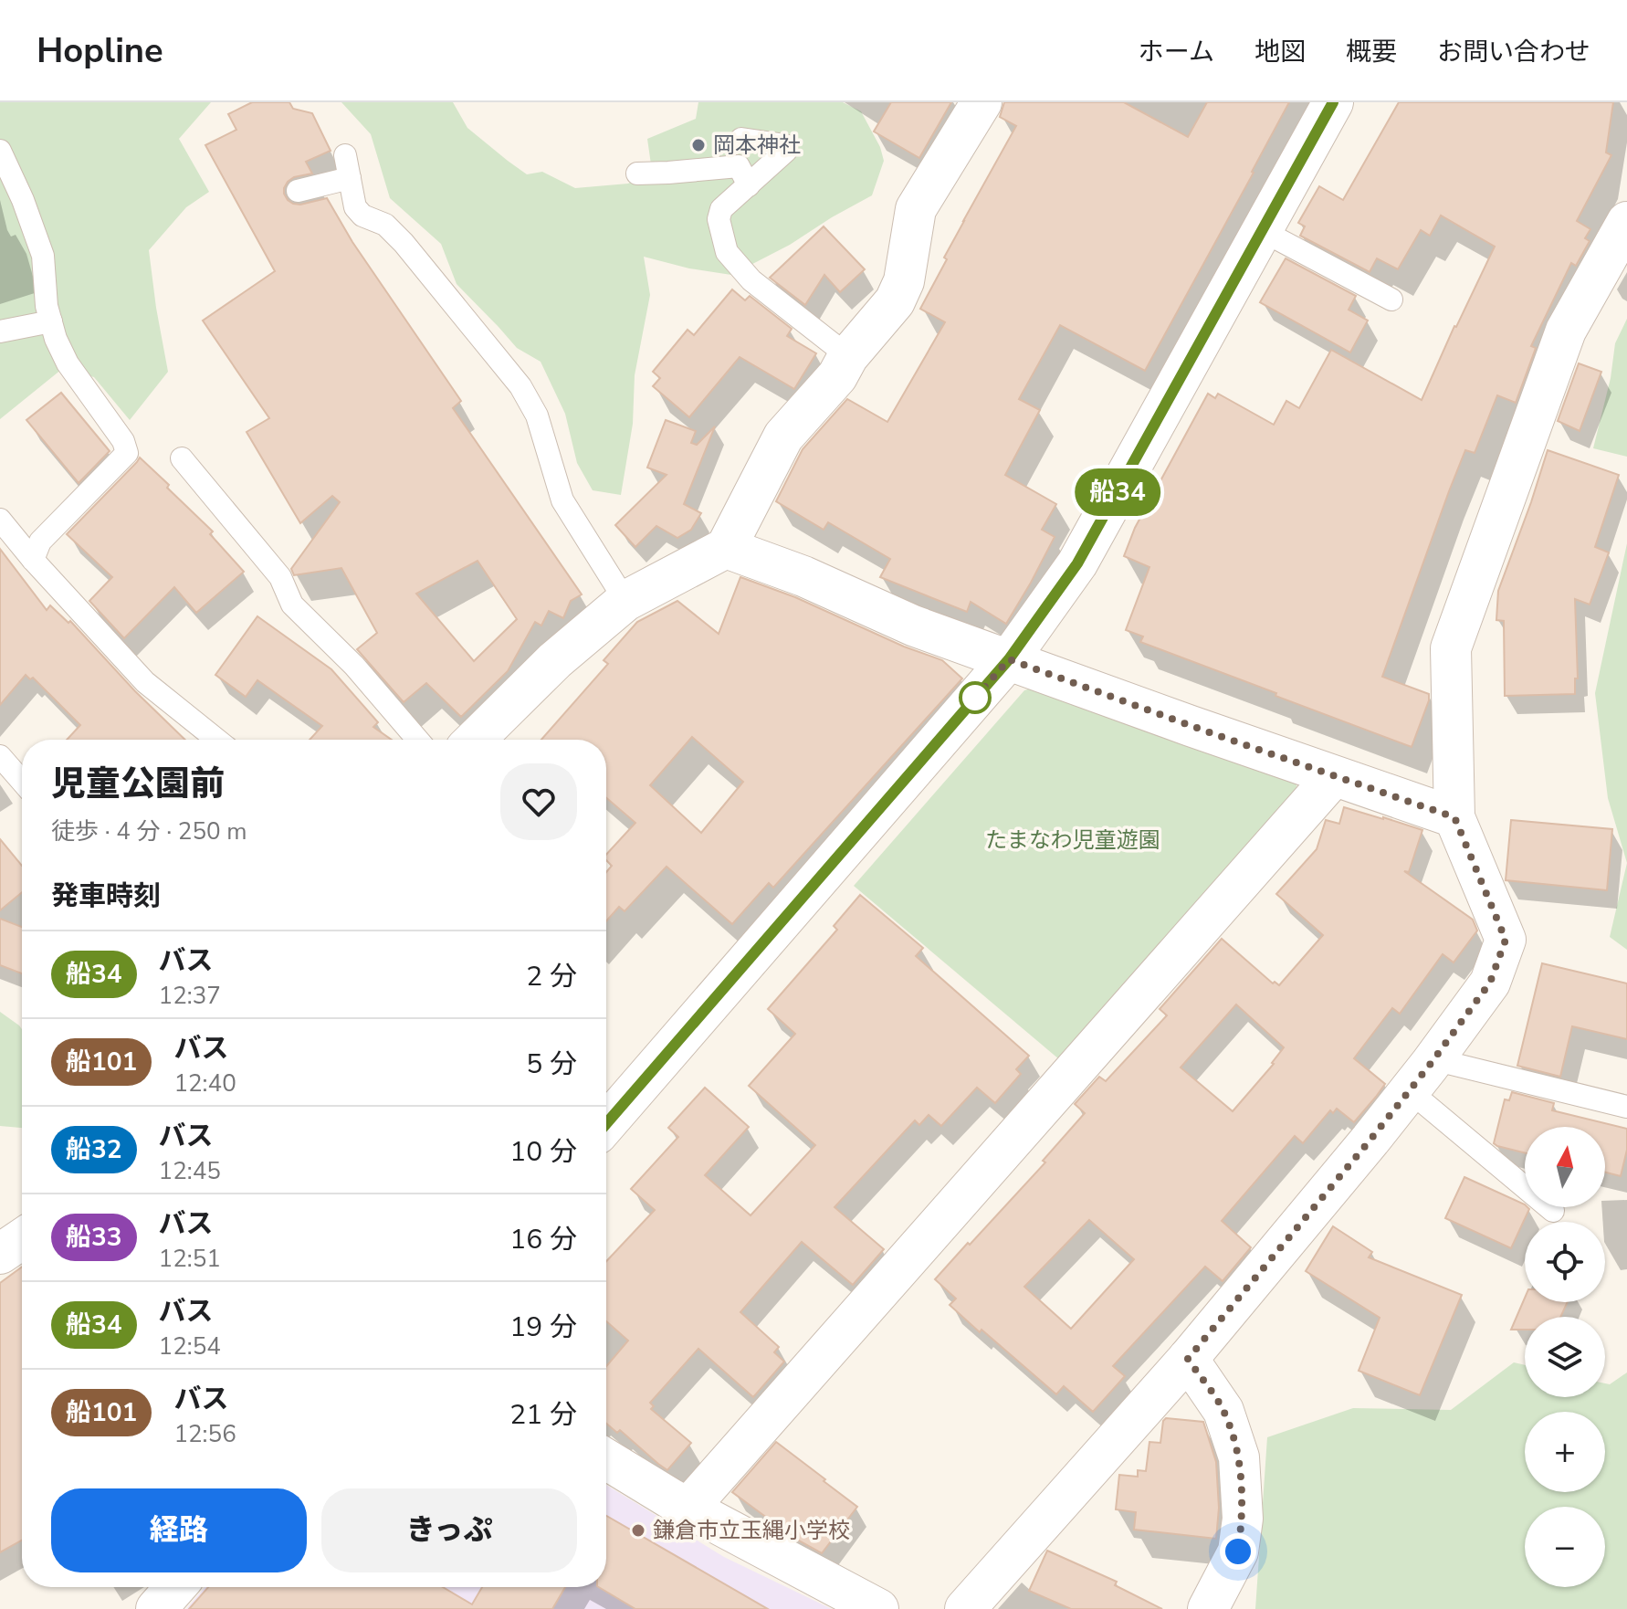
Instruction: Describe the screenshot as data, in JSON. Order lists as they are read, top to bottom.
{
  "parks": ["たまなわ児童遊園"],
  "places": ["岡本神社", "鎌倉市立玉縄小学校"],
  "lines": ["bus line 船34"],
  "north": "top",
  "page": {
    "header": "Hopline",
    "nav": [
      "ホーム",
      "地図",
      "概要",
      "お問い合わせ"
    ],
    "on_map": "船34",
    "heading": [
      ["児童公園前", "徒歩 · 4 分 · 250 m"],
      "発車時刻"
    ],
    "list": [
      {
        "mark": "船34",
        "name": "バス",
        "note": "12:37",
        "value": "2 分"
      },
      {
        "mark": "船101",
        "name": "バス",
        "note": "12:40",
        "value": "5 分"
      },
      {
        "mark": "船32",
        "name": "バス",
        "note": "12:45",
        "value": "10 分"
      },
      {
        "mark": "船33",
        "name": "バス",
        "note": "12:51",
        "value": "16 分"
      },
      {
        "mark": "船34",
        "name": "バス",
        "note": "12:54",
        "value": "19 分"
      },
      {
        "mark": "船101",
        "name": "バス",
        "note": "12:56",
        "value": "21 分"
      }
    ],
    "map_buttons": ["+", "−"],
    "buttons": ["経路", "きっぷ"]
  }
}
